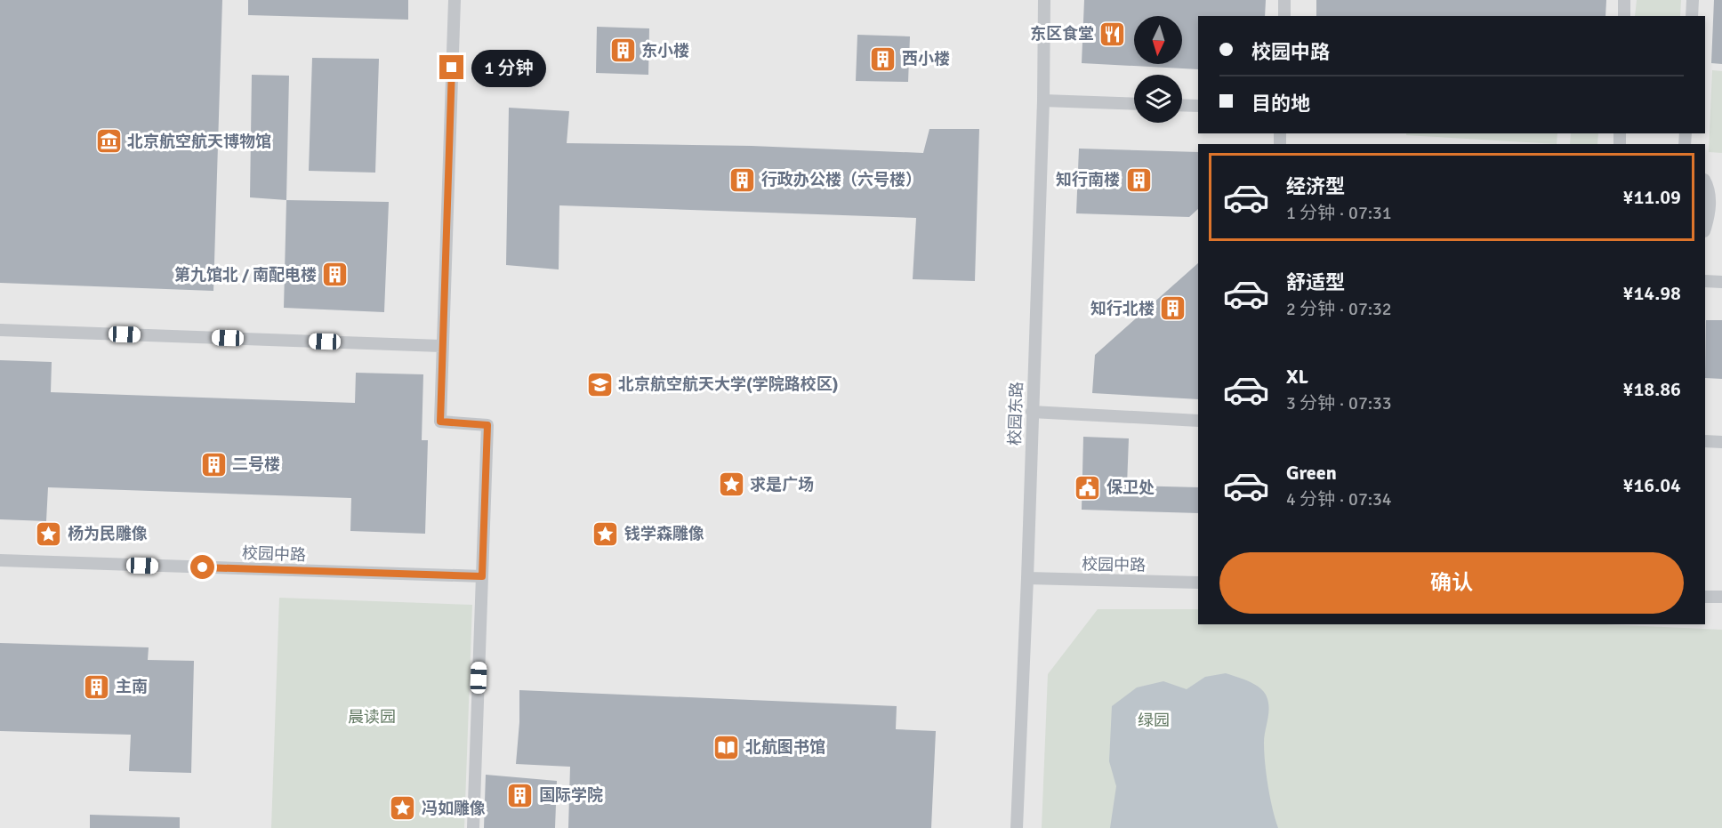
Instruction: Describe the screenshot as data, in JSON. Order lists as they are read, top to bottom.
{
  "streets": {
    "lane": ["校园东路", "校园中路"]
  },
  "crossings": [
    ["校园东路", "校园中路"]
  ],
  "parks": ["晨读园", "绿园"],
  "places": {
    "restaurant": ["东区食堂"],
    "building": [
      "东小楼",
      "西小楼",
      "行政办公楼（六号楼）",
      "知行南楼",
      "第九馆北 / 南配电楼",
      "知行北楼",
      "二号楼",
      "主南",
      "国际学院"
    ],
    "museum": ["北京航空航天博物馆"],
    "school or university": ["北京航空航天大学(学院路校区)"],
    "place": [
      "求是广场",
      "杨为民雕像",
      "钱学森雕像",
      "冯如雕像"
    ],
    "public building": ["保卫处"],
    "library": ["北航图书馆"]
  },
  "north": "bottom",
  "page": {
    "banner": ["校园中路", "目的地"],
    "bubble": "1 分钟",
    "list": [
      {
        "name": "经济型",
        "note": "1 分钟 · 07:31",
        "value": "¥11.09"
      },
      {
        "name": "舒适型",
        "note": "2 分钟 · 07:32",
        "value": "¥14.98"
      },
      {
        "name": "XL",
        "note": "3 分钟 · 07:33",
        "value": "¥18.86"
      },
      {
        "name": "Green",
        "note": "4 分钟 · 07:34",
        "value": "¥16.04"
      }
    ],
    "buttons": "确认"
  }
}
